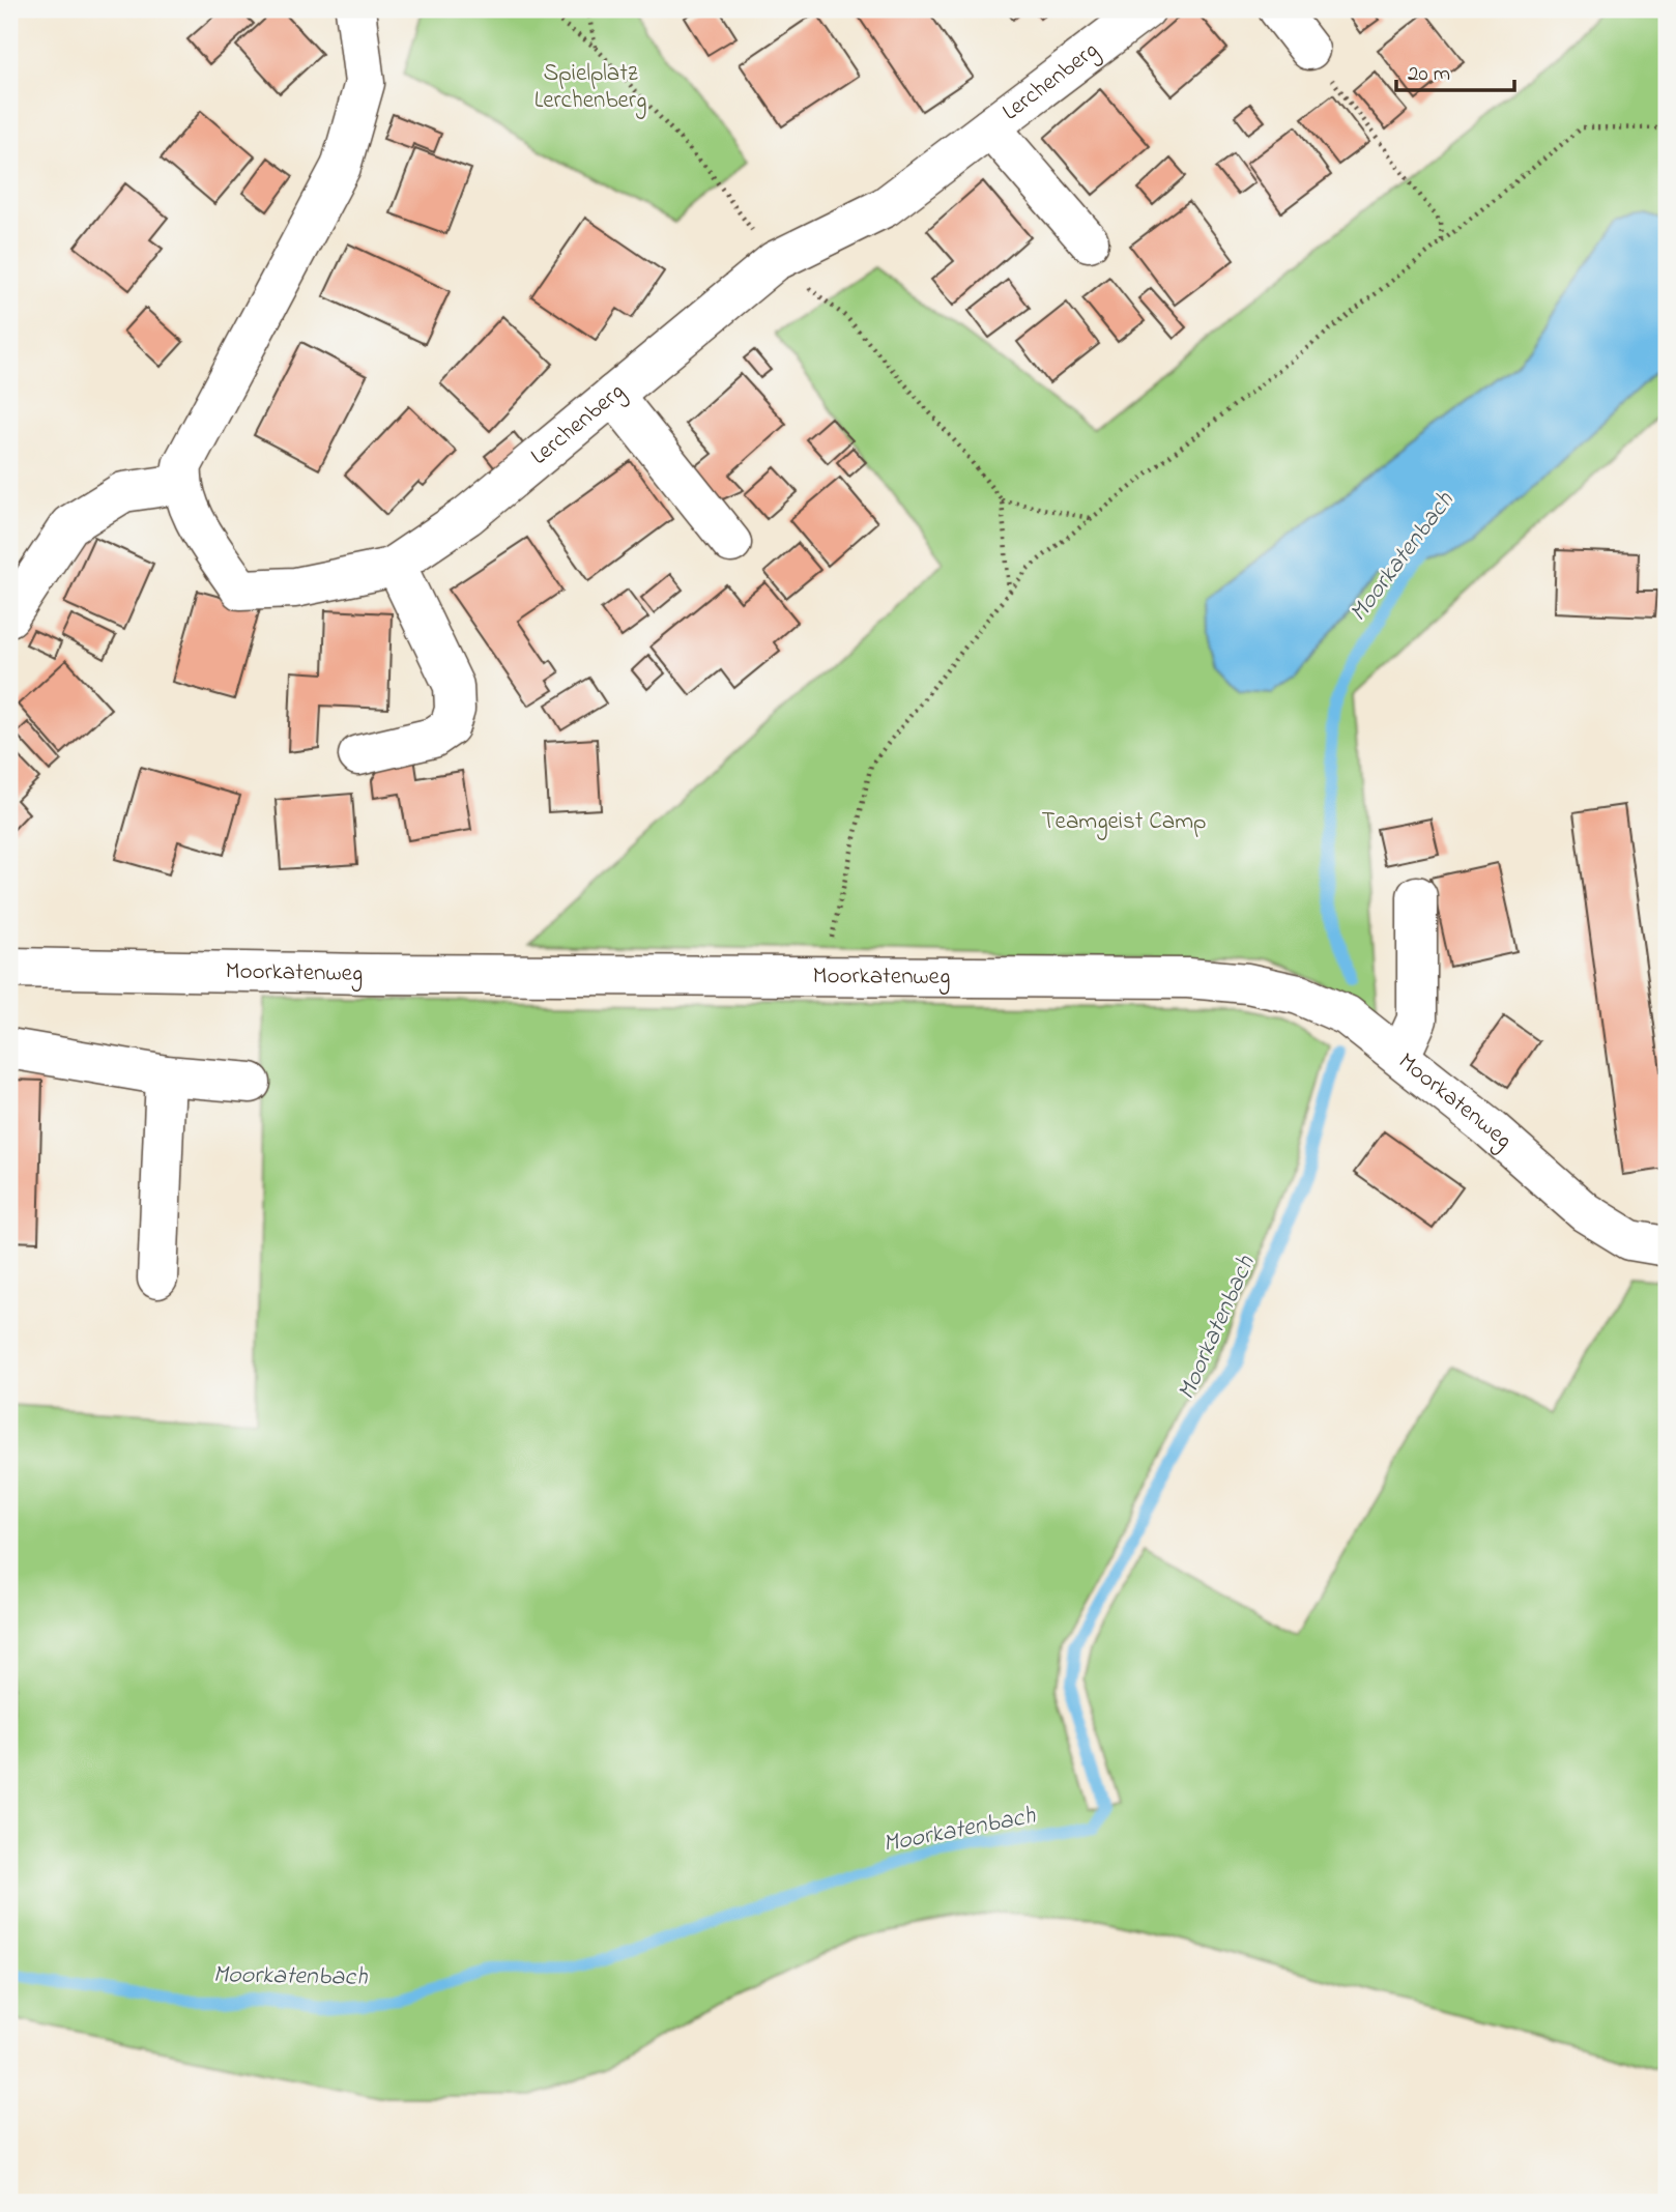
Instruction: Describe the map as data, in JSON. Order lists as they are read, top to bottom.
{
  "streets": {
    "street": ["Lerchenberg", "Moorkatenweg"]
  },
  "water": ["Moorkatenbach"],
  "parks": ["Spielplatz Lerchenberg", "Teamgeist Camp"],
  "scale_bar": "20 m"
}
